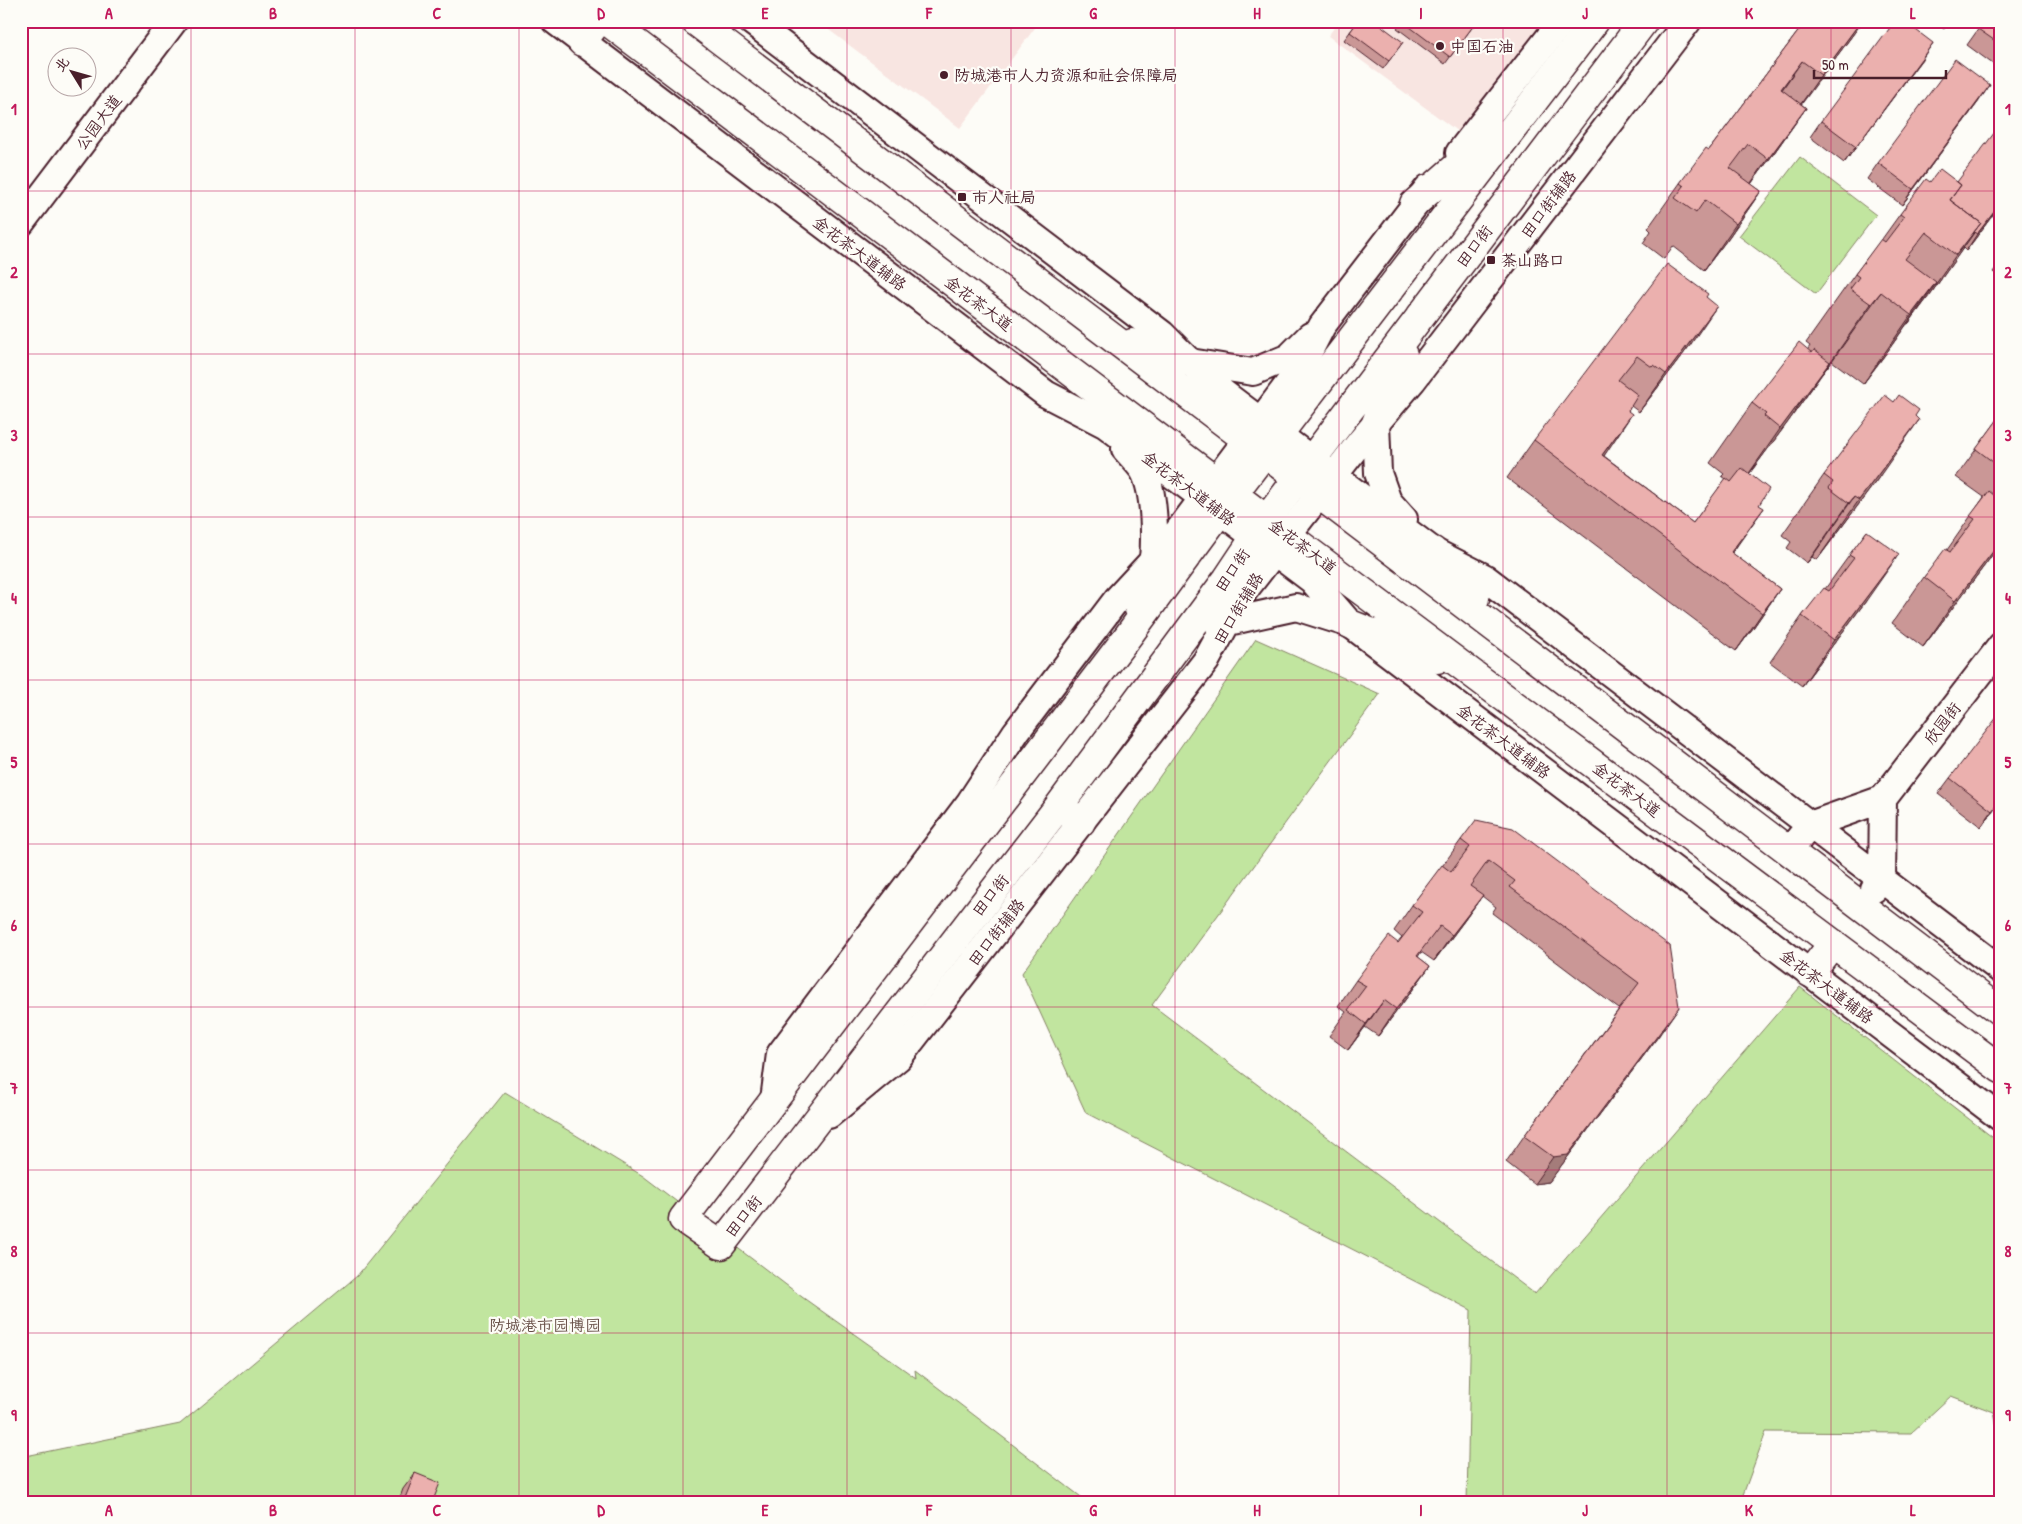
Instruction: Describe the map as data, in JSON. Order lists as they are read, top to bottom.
{
  "streets": {
    "main road": ["田口街", "金花茶大道"],
    "street": [
      "公园大道",
      "田口街辅路",
      "金花茶大道辅路",
      "欣园街"
    ]
  },
  "crossings": [
    ["田口街辅路", "田口街"],
    ["田口街辅路", "金花茶大道辅路"],
    ["田口街辅路", "金花茶大道"],
    ["田口街", "金花茶大道辅路"],
    ["田口街", "金花茶大道"],
    ["金花茶大道辅路", "金花茶大道"]
  ],
  "parks": ["防城港市园博园"],
  "places": {
    "other": ["中国石油", "防城港市人力资源和社会保障局"],
    "transit": ["市人社局", "茶山路口"]
  },
  "scale_bar": "50 m",
  "north": "top left",
  "grid": {
    "columns": [
      "A",
      "B",
      "C",
      "D",
      "E",
      "F",
      "G",
      "H",
      "I",
      "J",
      "K",
      "L"
    ],
    "rows": [
      "1",
      "2",
      "3",
      "4",
      "5",
      "6",
      "7",
      "8",
      "9"
    ]
  }
}
